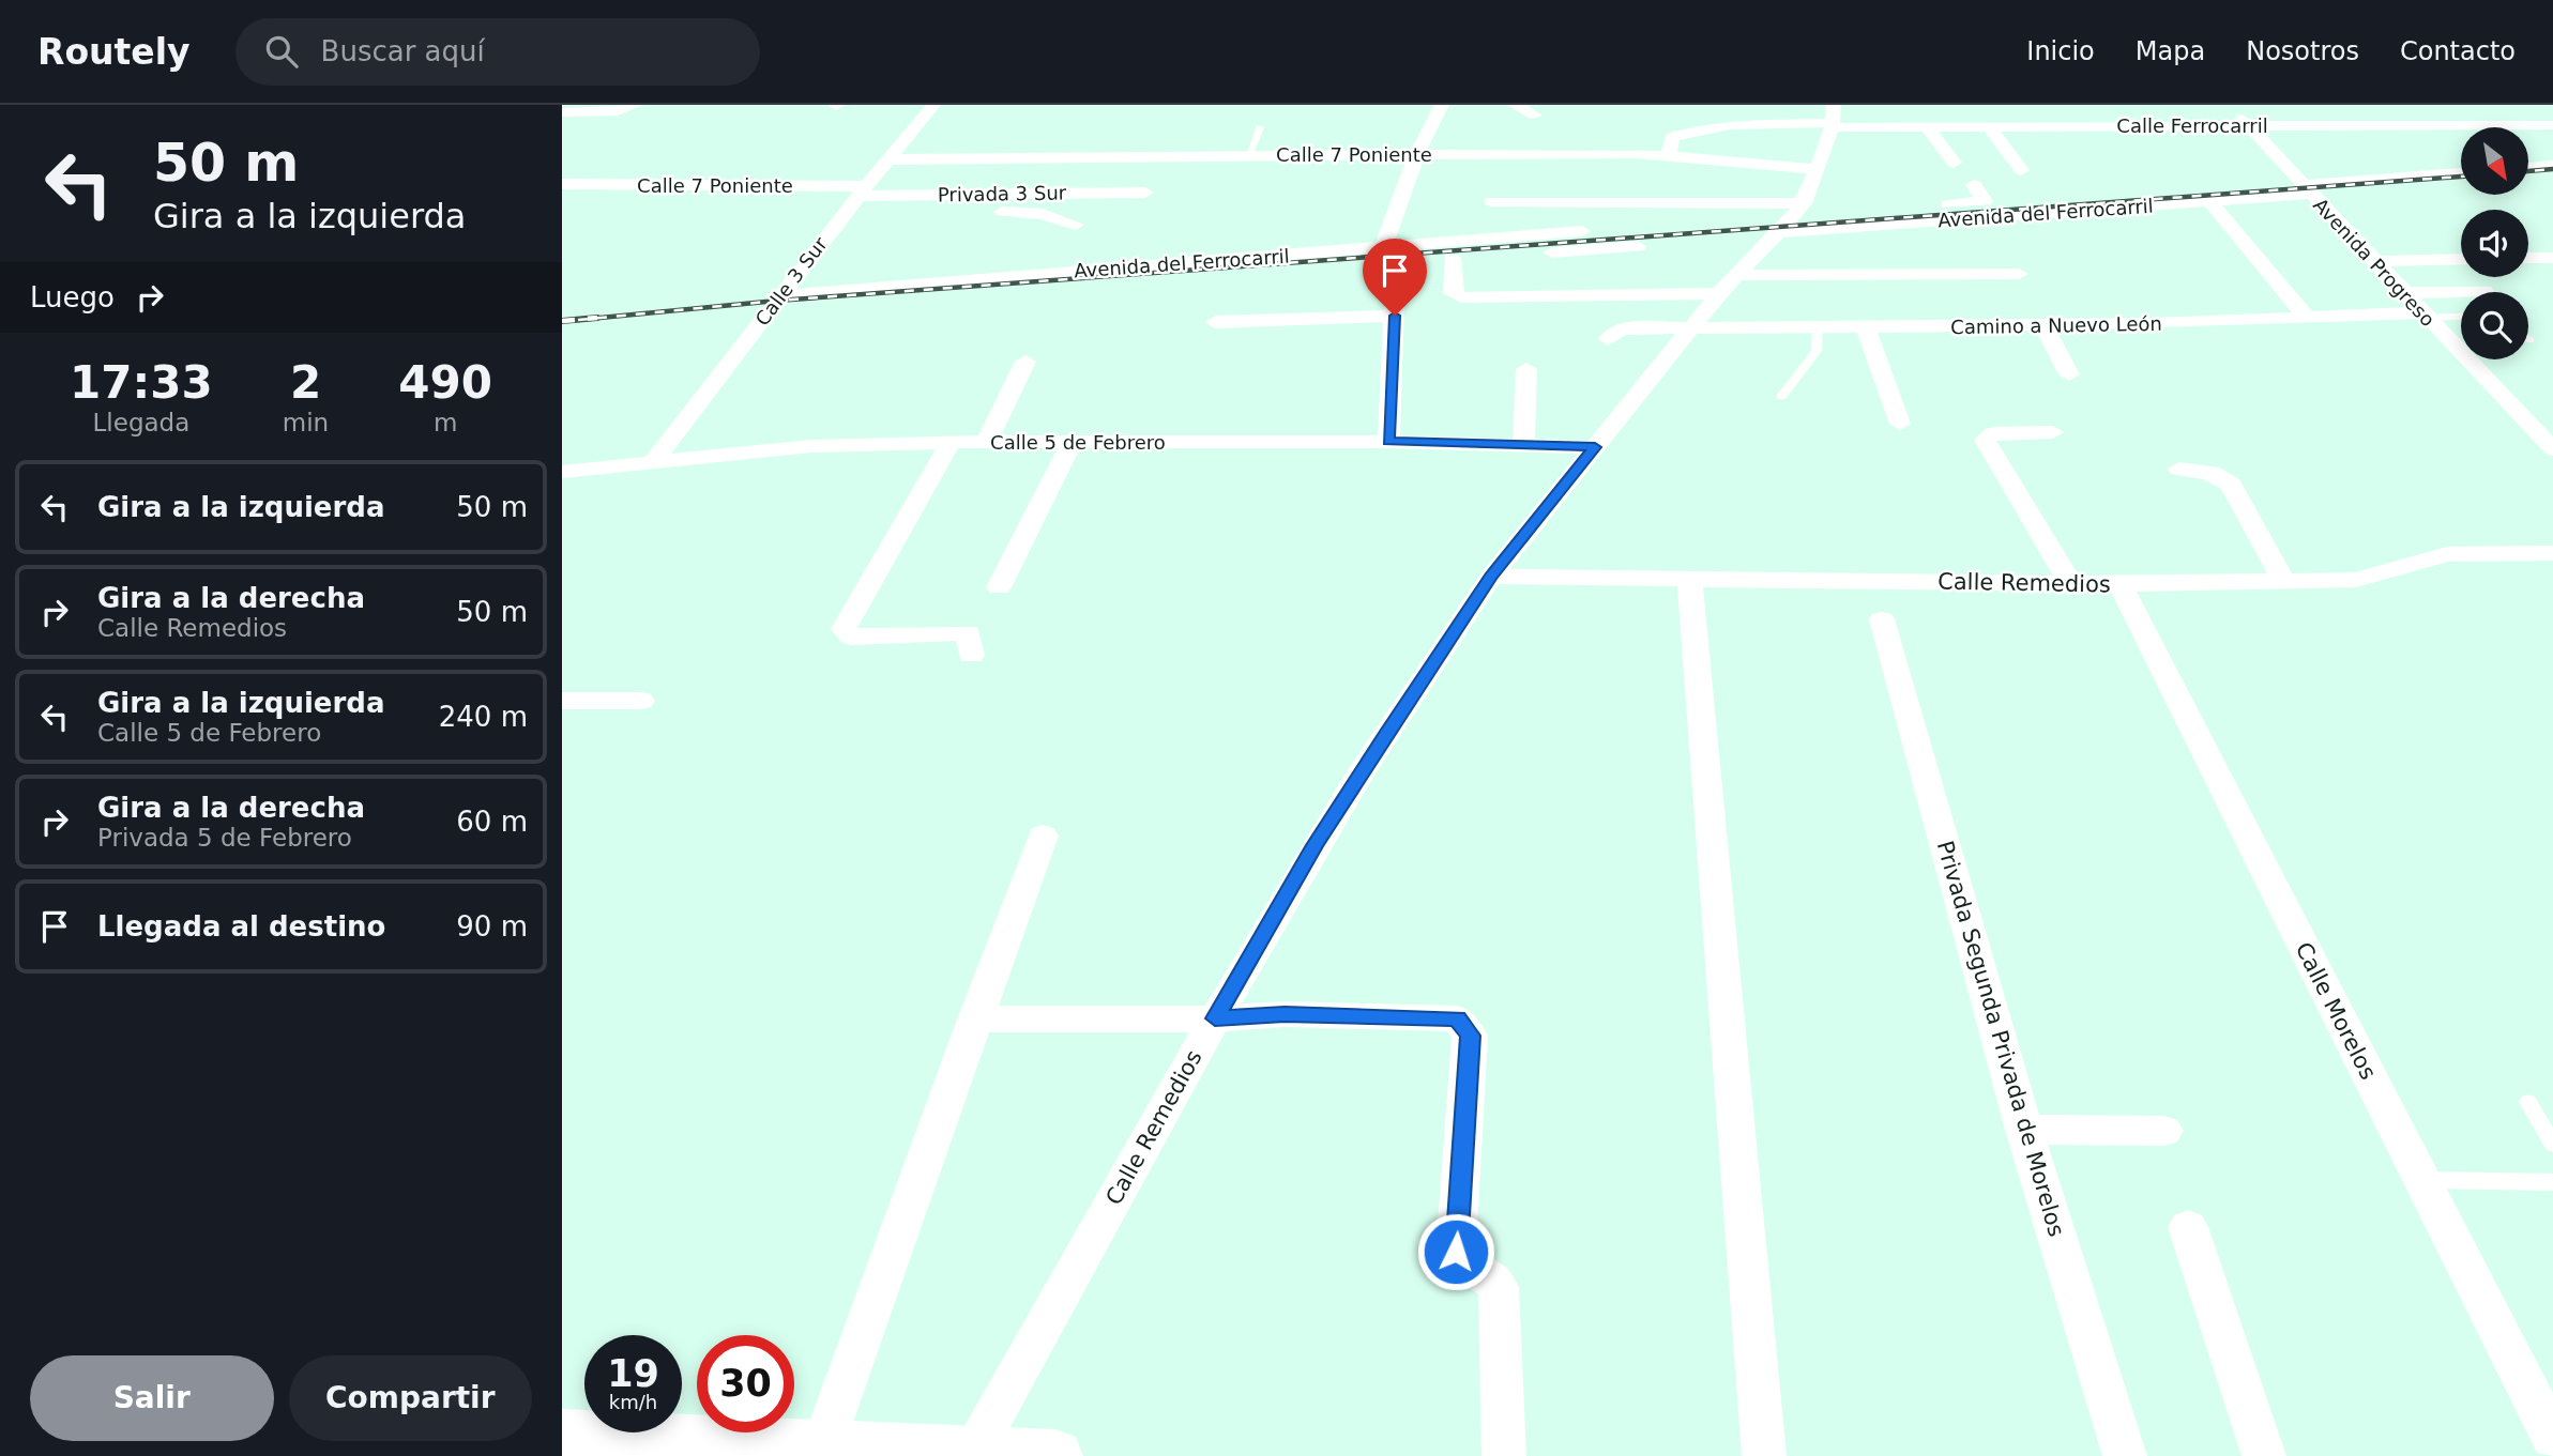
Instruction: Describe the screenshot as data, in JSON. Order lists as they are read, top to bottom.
{
  "streets": {
    "street": [
      "Calle Ferrocarril",
      "Calle 7 Poniente",
      "Privada 3 Sur",
      "Avenida del Ferrocarril",
      "Avenida Progreso",
      "Calle 3 Sur",
      "Camino a Nuevo León",
      "Calle 5 de Febrero",
      "Calle Remedios",
      "Calle Morelos",
      "Privada Segunda Privada de Morelos"
    ]
  },
  "crossings": [
    ["Calle Ferrocarril", "Calle 7 Poniente"],
    ["Calle Ferrocarril", "Avenida Progreso"],
    ["Calle Ferrocarril", "Calle Remedios"],
    ["Calle 7 Poniente", "Privada 3 Sur"],
    ["Calle 7 Poniente", "Calle 3 Sur"],
    ["Calle 7 Poniente", "Calle Remedios"],
    ["Privada 3 Sur", "Calle 3 Sur"],
    ["Avenida del Ferrocarril", "Avenida Progreso"],
    ["Avenida del Ferrocarril", "Calle 3 Sur"],
    ["Avenida del Ferrocarril", "Calle Remedios"],
    ["Avenida Progreso", "Camino a Nuevo León"],
    ["Calle 3 Sur", "Calle 5 de Febrero"],
    ["Camino a Nuevo León", "Calle Remedios"],
    ["Calle 5 de Febrero", "Calle Remedios"],
    ["Calle Remedios", "Calle Morelos"]
  ],
  "north": "bottom right",
  "page": {
    "header": "Routely",
    "search": "Buscar aquí",
    "nav": [
      "Inicio",
      "Mapa",
      "Nosotros",
      "Contacto"
    ],
    "turn": ["50 m", "Gira a la izquierda"],
    "then": "Luego",
    "eta": [
      "17:33",
      "Llegada",
      "2",
      "min",
      "490",
      "m"
    ],
    "list": [
      {
        "name": "Gira a la izquierda",
        "value": "50 m"
      },
      {
        "name": "Gira a la derecha",
        "note": "Calle Remedios",
        "value": "50 m"
      },
      {
        "name": "Gira a la izquierda",
        "note": "Calle 5 de Febrero",
        "value": "240 m"
      },
      {
        "name": "Gira a la derecha",
        "note": "Privada 5 de Febrero",
        "value": "60 m"
      },
      {
        "name": "Llegada al destino",
        "value": "90 m"
      }
    ],
    "speed": "19 km/h",
    "limit": "30",
    "buttons": ["Salir", "Compartir"]
  }
}
